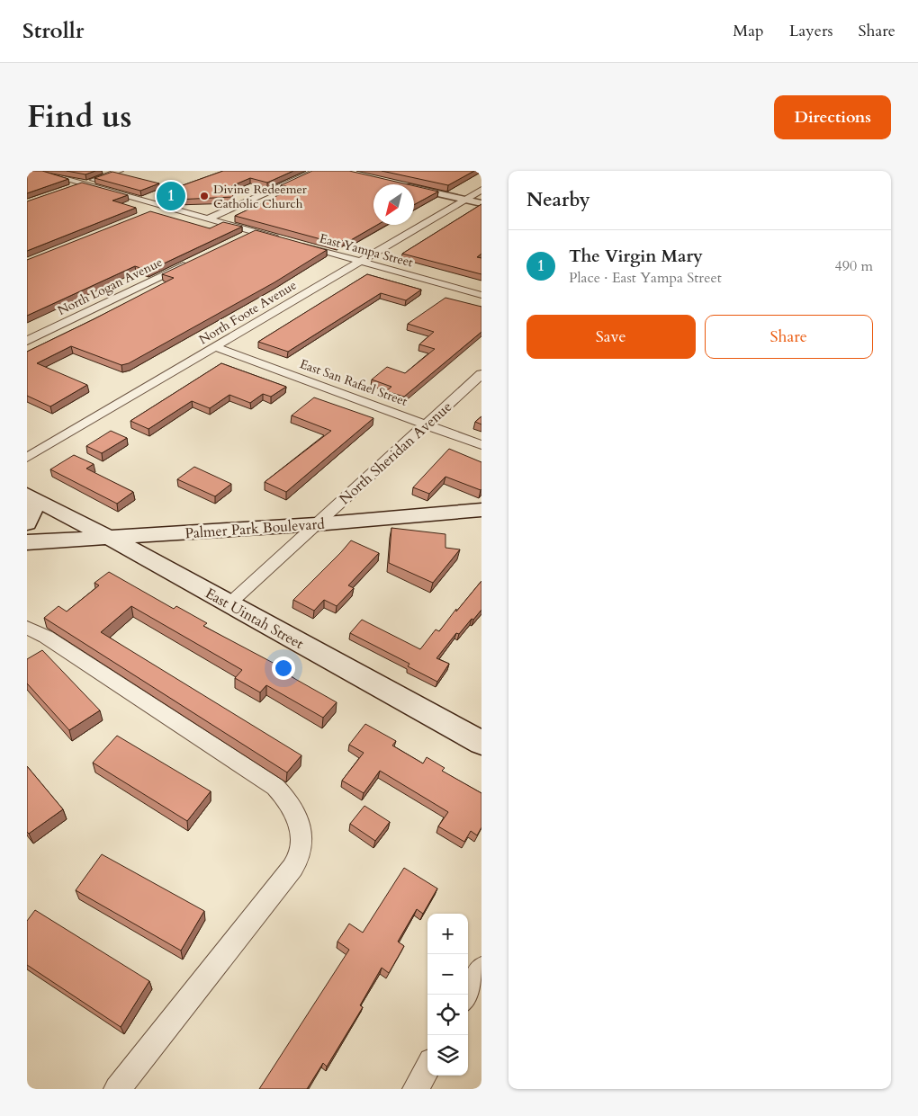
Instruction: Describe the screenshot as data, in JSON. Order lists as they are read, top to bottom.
{
  "streets": {
    "main road": ["Palmer Park Boulevard", "East Uintah Street"],
    "street": [
      "East Yampa Street",
      "North Logan Avenue",
      "North Foote Avenue",
      "East San Rafael Street",
      "North Sheridan Avenue"
    ]
  },
  "crossings": [
    ["East Yampa Street", "North Foote Avenue"],
    ["North Foote Avenue", "East San Rafael Street"],
    ["East San Rafael Street", "North Sheridan Avenue"],
    ["North Sheridan Avenue", "Palmer Park Boulevard"],
    ["North Sheridan Avenue", "East Uintah Street"],
    ["Palmer Park Boulevard", "East Uintah Street"]
  ],
  "places": ["Divine Redeemer Catholic Church"],
  "north": "bottom left",
  "page": {
    "header": "Strollr",
    "nav": ["Map", "Layers", "Share"],
    "title": "Find us",
    "buttons": [
      "Directions",
      ["Save", "Share"]
    ],
    "heading": "Nearby",
    "pins": "1",
    "list": [
      {
        "mark": "1",
        "name": "The Virgin Mary",
        "note": "Place · East Yampa Street",
        "value": "490 m"
      }
    ],
    "map_buttons": ["+", "−"]
  }
}
